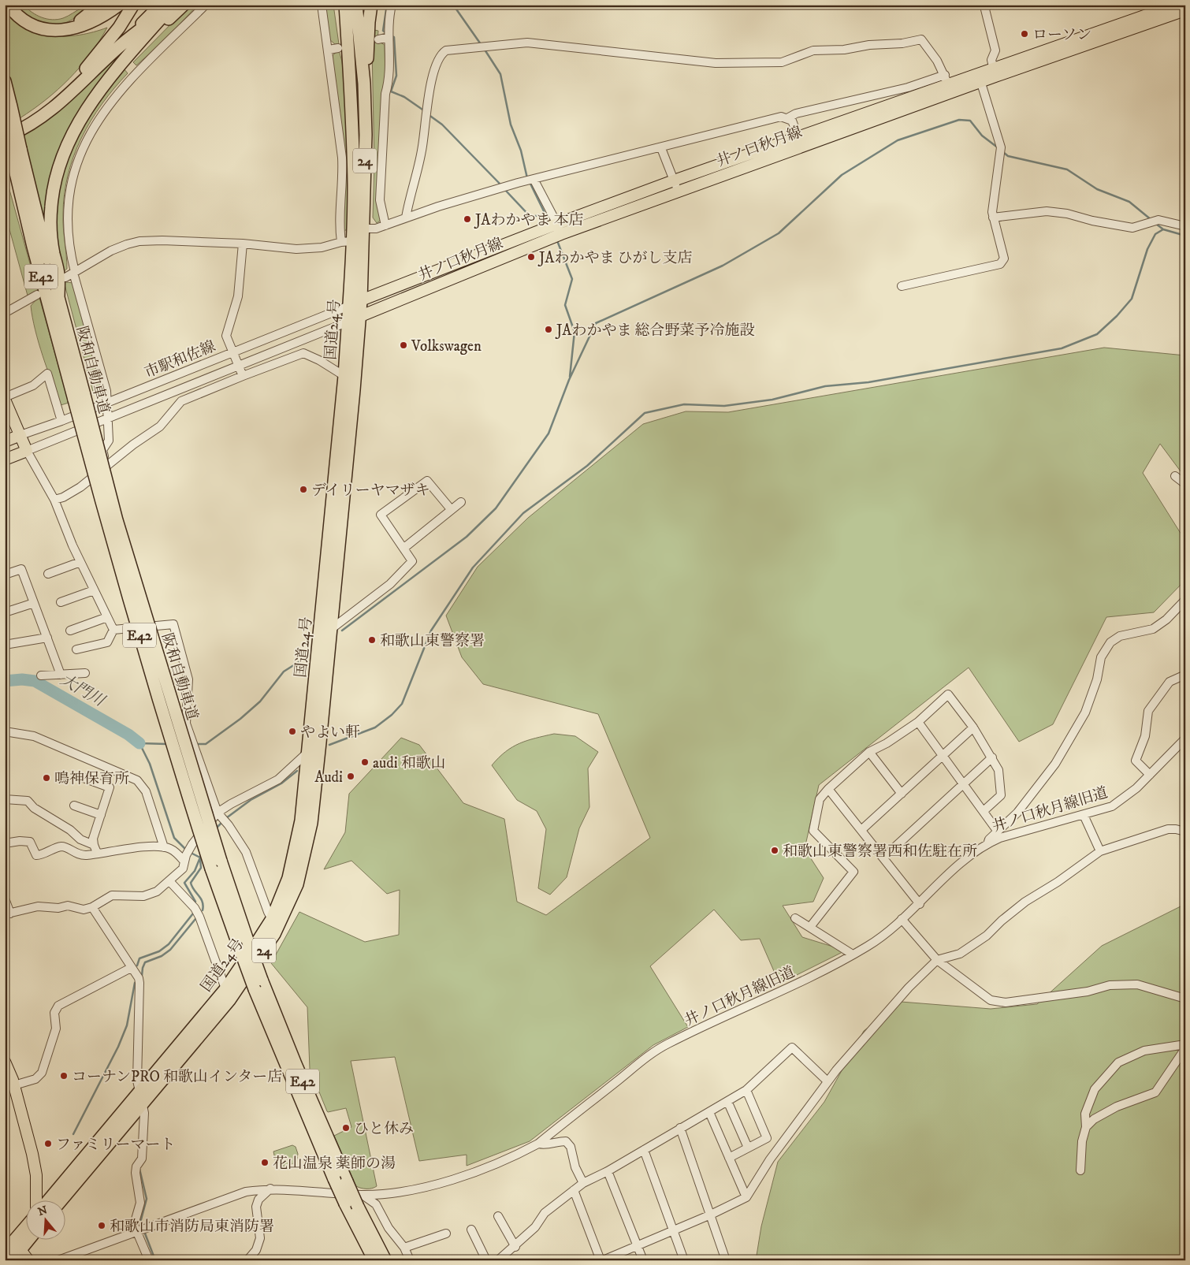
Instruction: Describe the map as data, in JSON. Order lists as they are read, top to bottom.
{
  "streets": {
    "highway": [
      "24",
      "E42",
      "国道24号",
      "阪和自動車道"
    ],
    "main road": ["井ノ口秋月線"],
    "street": ["市駅和佐線", "井ノ口秋月線旧道"]
  },
  "crossings": [
    ["井ノ口秋月線", "国道24号"],
    ["井ノ口秋月線", "市駅和佐線"],
    ["国道24号", "市駅和佐線"]
  ],
  "water": ["大門川"],
  "places": [
    "ローソン",
    "JAわかやま 本店",
    "JAわかやま ひがし支店",
    "JAわかやま 総合野菜予冷施設",
    "Volkswagen",
    "デイリーヤマザキ",
    "和歌山東警察署",
    "やよい軒",
    "audi 和歌山",
    "Audi",
    "鳴神保育所",
    "和歌山東警察署西和佐駐在所",
    "コーナンPRO 和歌山インター店",
    "ひと休み",
    "ファミリーマート",
    "花山温泉 薬師の湯",
    "和歌山市消防局東消防署"
  ],
  "north": "top"
}
